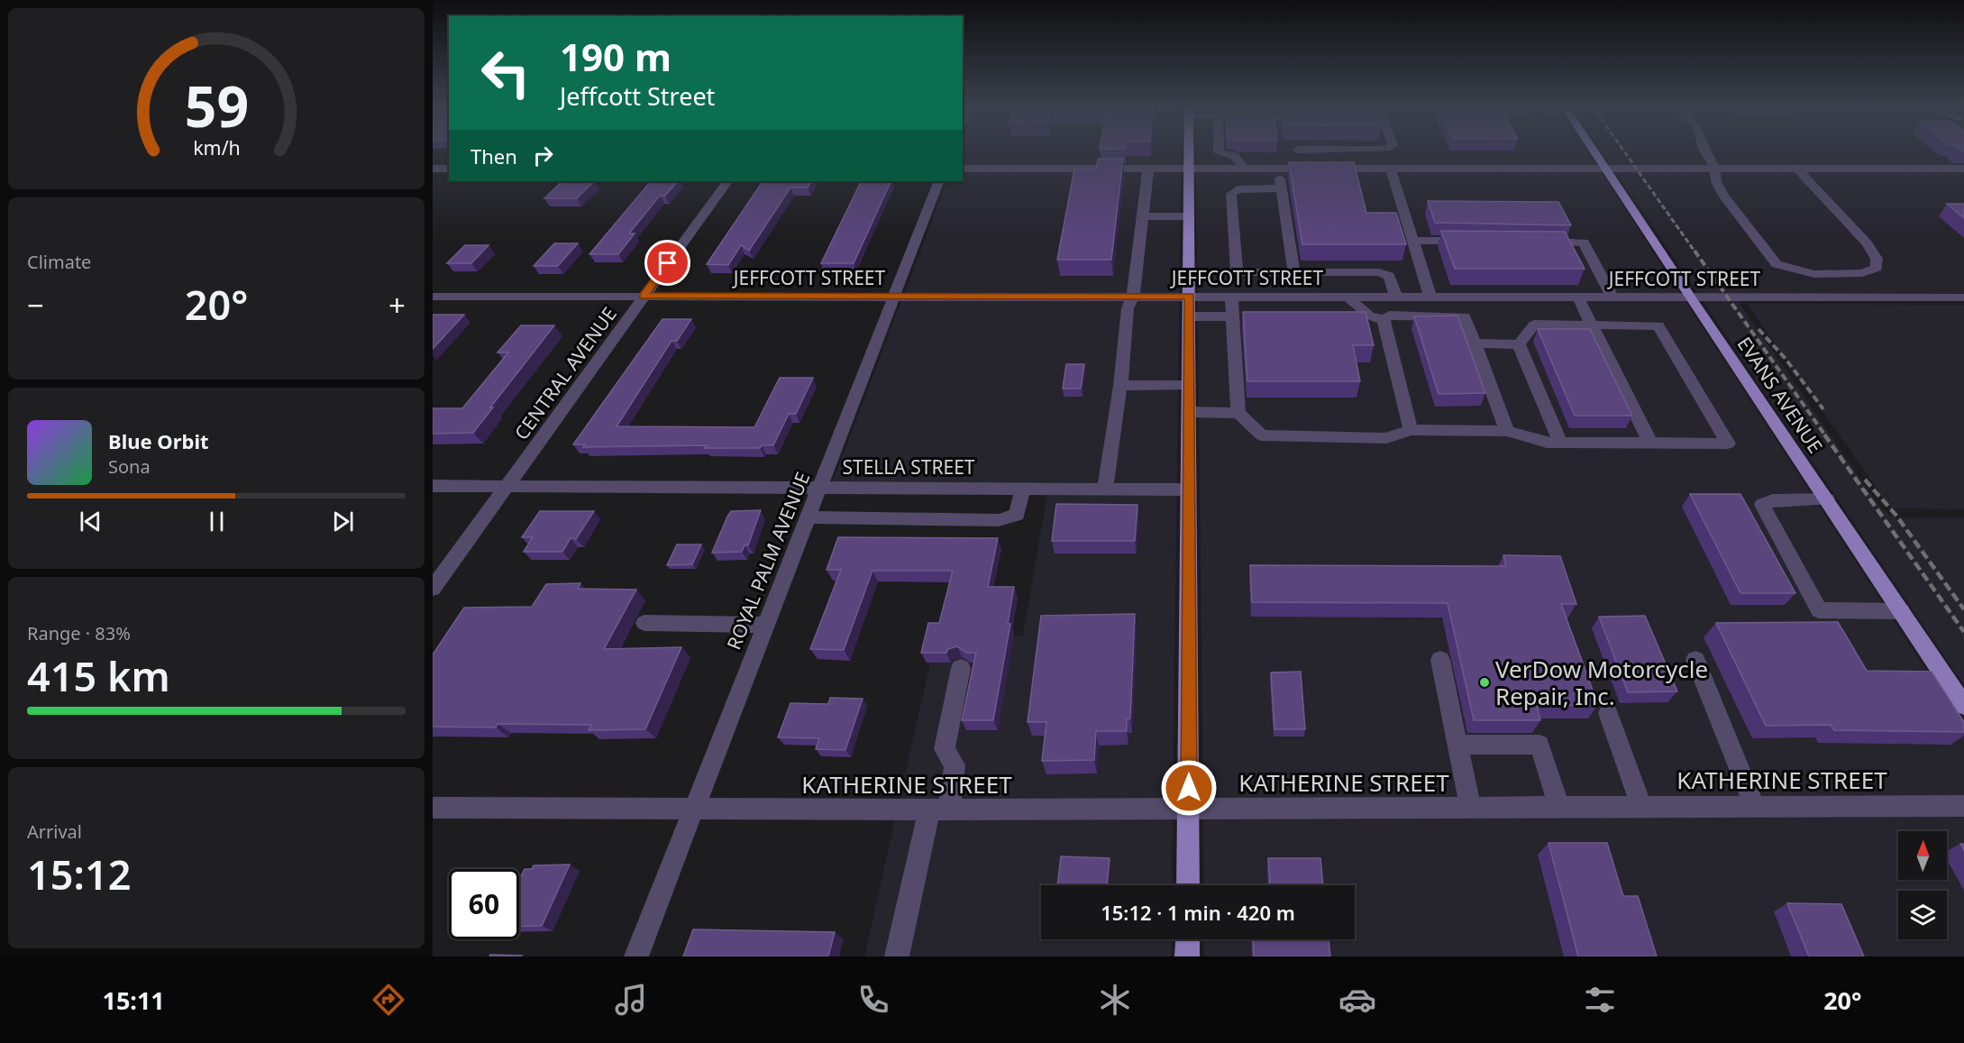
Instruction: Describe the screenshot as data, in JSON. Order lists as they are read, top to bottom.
{
  "streets": {
    "main road": ["EVANS AVENUE"],
    "street": [
      "JEFFCOTT STREET",
      "CENTRAL AVENUE",
      "STELLA STREET",
      "ROYAL PALM AVENUE",
      "KATHERINE STREET"
    ]
  },
  "crossings": [
    ["JEFFCOTT STREET", "CENTRAL AVENUE"],
    ["JEFFCOTT STREET", "EVANS AVENUE"],
    ["JEFFCOTT STREET", "ROYAL PALM AVENUE"],
    ["CENTRAL AVENUE", "STELLA STREET"],
    ["STELLA STREET", "ROYAL PALM AVENUE"],
    ["ROYAL PALM AVENUE", "KATHERINE STREET"]
  ],
  "places": ["VerDow Motorcycle Repair, Inc."],
  "north": "top",
  "page": {
    "turn": ["190 m", "Jeffcott Street"],
    "then": "Then",
    "tile": [
      "Climate",
      ["Range · 83%", "415 km"],
      ["Arrival", "15:12"]
    ],
    "heat": ["−", "20°", "+"],
    "song": ["Blue Orbit", "Sona"],
    "limit": "60",
    "trip": "15:12 · 1 min · 420 m",
    "tabs": ["15:11", "20°"],
    "gauge": ["59", "km/h"]
  }
}
